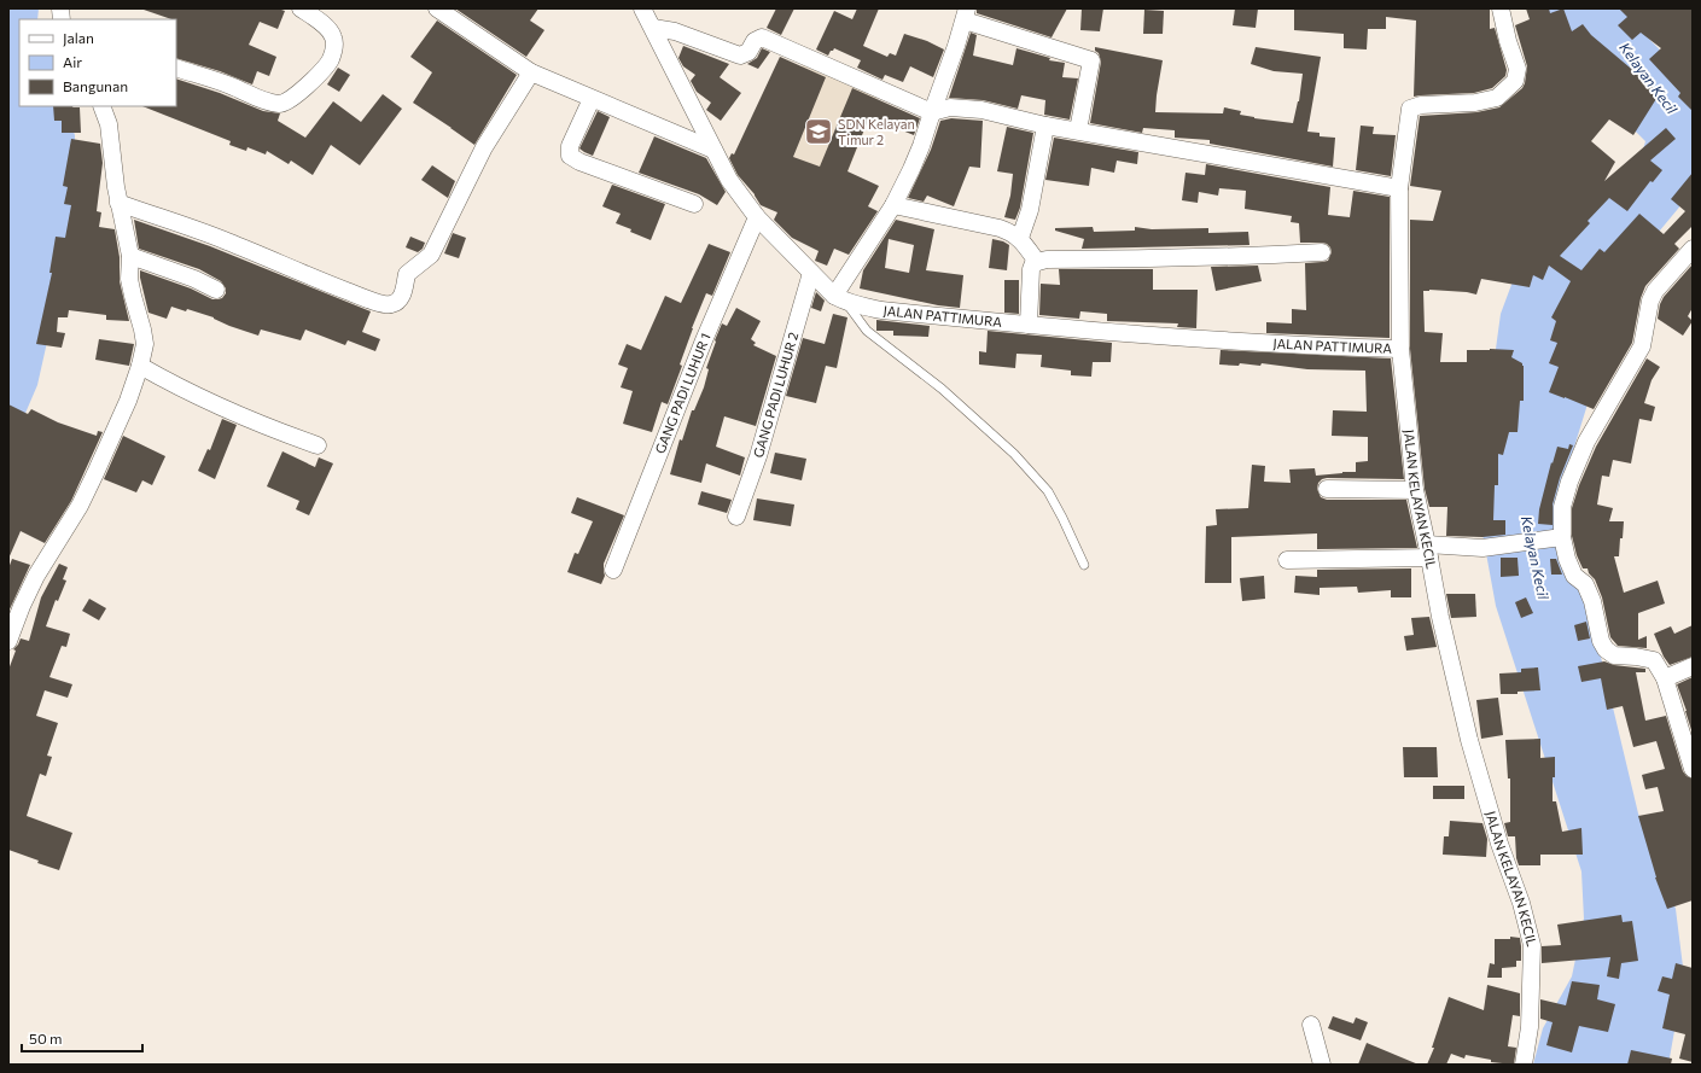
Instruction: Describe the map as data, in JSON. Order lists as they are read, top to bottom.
{
  "streets": {
    "street": [
      "JALAN PATTIMURA",
      "GANG PADI LUHUR 1",
      "GANG PADI LUHUR 2",
      "JALAN KELAYAN KECIL"
    ]
  },
  "crossings": [
    ["JALAN PATTIMURA", "GANG PADI LUHUR 1"],
    ["JALAN PATTIMURA", "GANG PADI LUHUR 2"],
    ["JALAN PATTIMURA", "JALAN KELAYAN KECIL"]
  ],
  "water": ["Kelayan Kecil"],
  "places": {
    "school or university": ["SDN Kelayan Timur 2"]
  },
  "legend": ["Jalan", "Air", "Bangunan"],
  "scale_bar": "50 m"
}
